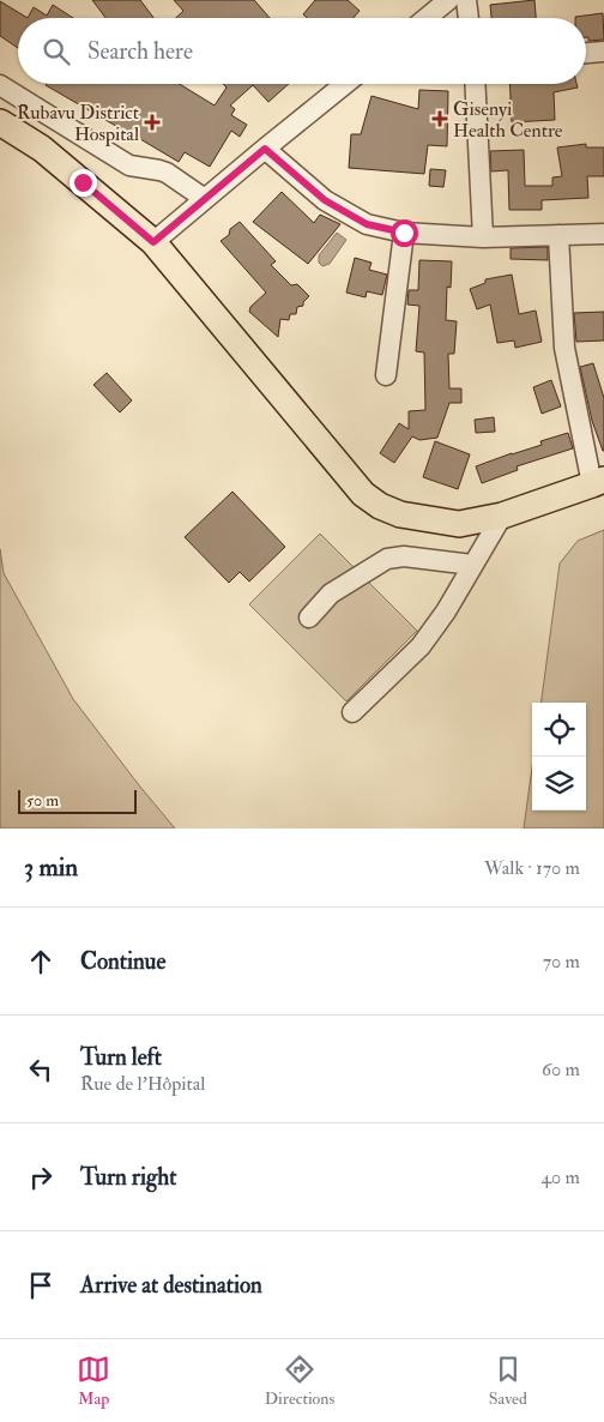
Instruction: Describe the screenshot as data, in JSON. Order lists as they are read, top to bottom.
{
  "places": {
    "health": ["Gisenyi Health Centre", "Rubavu District Hospital"]
  },
  "scale_bar": "50 m",
  "page": {
    "search": "Search here",
    "scale": "50 m",
    "heading": ["3 min", "Walk · 170 m"],
    "list": [
      ["Continue", "70 m"],
      ["Turn left", "Rue de l'Hôpital", "60 m"],
      ["Turn right", "40 m"],
      "Arrive at destination"
    ],
    "nav": ["Map", "Directions", "Saved"]
  }
}
